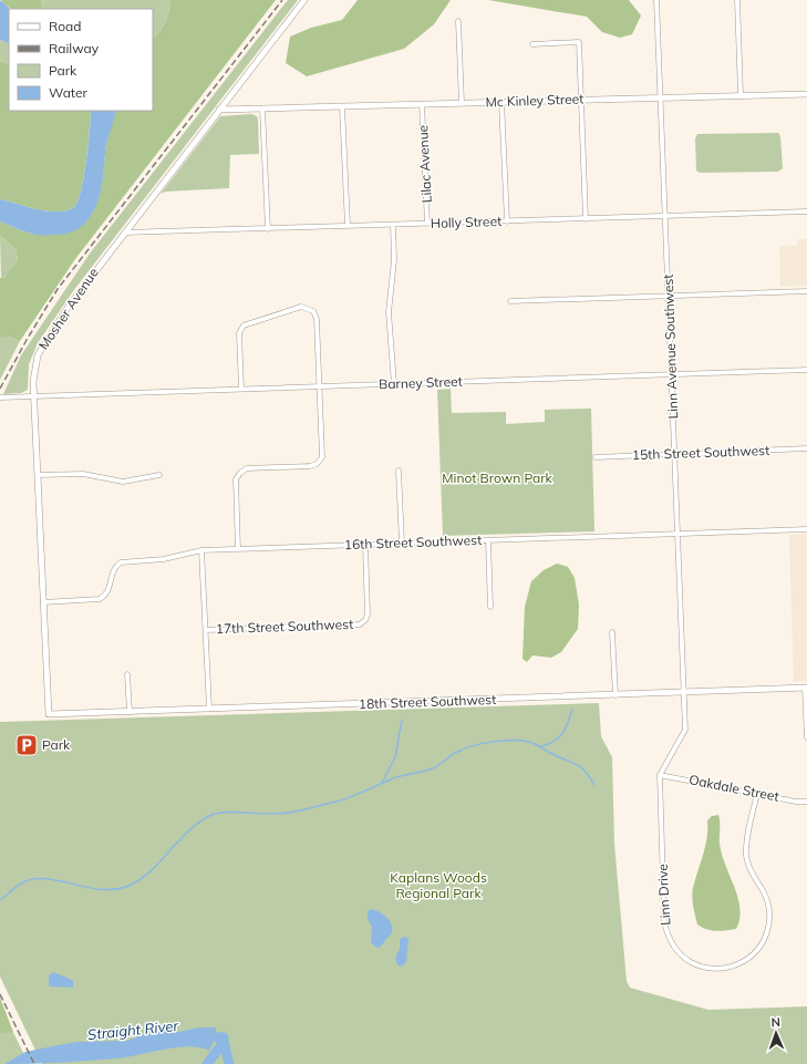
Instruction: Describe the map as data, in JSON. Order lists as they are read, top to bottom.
{
  "streets": {
    "street": [
      "Mc Kinley Street",
      "Lilac Avenue",
      "Holly Street",
      "Mosher Avenue",
      "Linn Avenue Southwest",
      "Barney Street",
      "15th Street Southwest",
      "16th Street Southwest",
      "17th Street Southwest",
      "18th Street Southwest",
      "Oakdale Street",
      "Linn Drive"
    ]
  },
  "crossings": [
    ["Mc Kinley Street", "Lilac Avenue"],
    ["Mc Kinley Street", "Mosher Avenue"],
    ["Mc Kinley Street", "Linn Avenue Southwest"],
    ["Lilac Avenue", "Holly Street"],
    ["Holly Street", "Mosher Avenue"],
    ["Holly Street", "Linn Avenue Southwest"],
    ["Mosher Avenue", "Barney Street"],
    ["Mosher Avenue", "16th Street Southwest"],
    ["Mosher Avenue", "18th Street Southwest"],
    ["Linn Avenue Southwest", "Barney Street"],
    ["Linn Avenue Southwest", "15th Street Southwest"],
    ["Linn Avenue Southwest", "16th Street Southwest"],
    ["Linn Avenue Southwest", "18th Street Southwest"],
    ["16th Street Southwest", "17th Street Southwest"],
    ["Oakdale Street", "Linn Drive"]
  ],
  "water": ["Straight River"],
  "parks": ["Minot Brown Park", "Kaplans Woods Regional Park"],
  "places": {
    "parking": ["Park"]
  },
  "legend": [
    "Road",
    "Railway",
    "Park",
    "Water"
  ],
  "north": "top"
}
